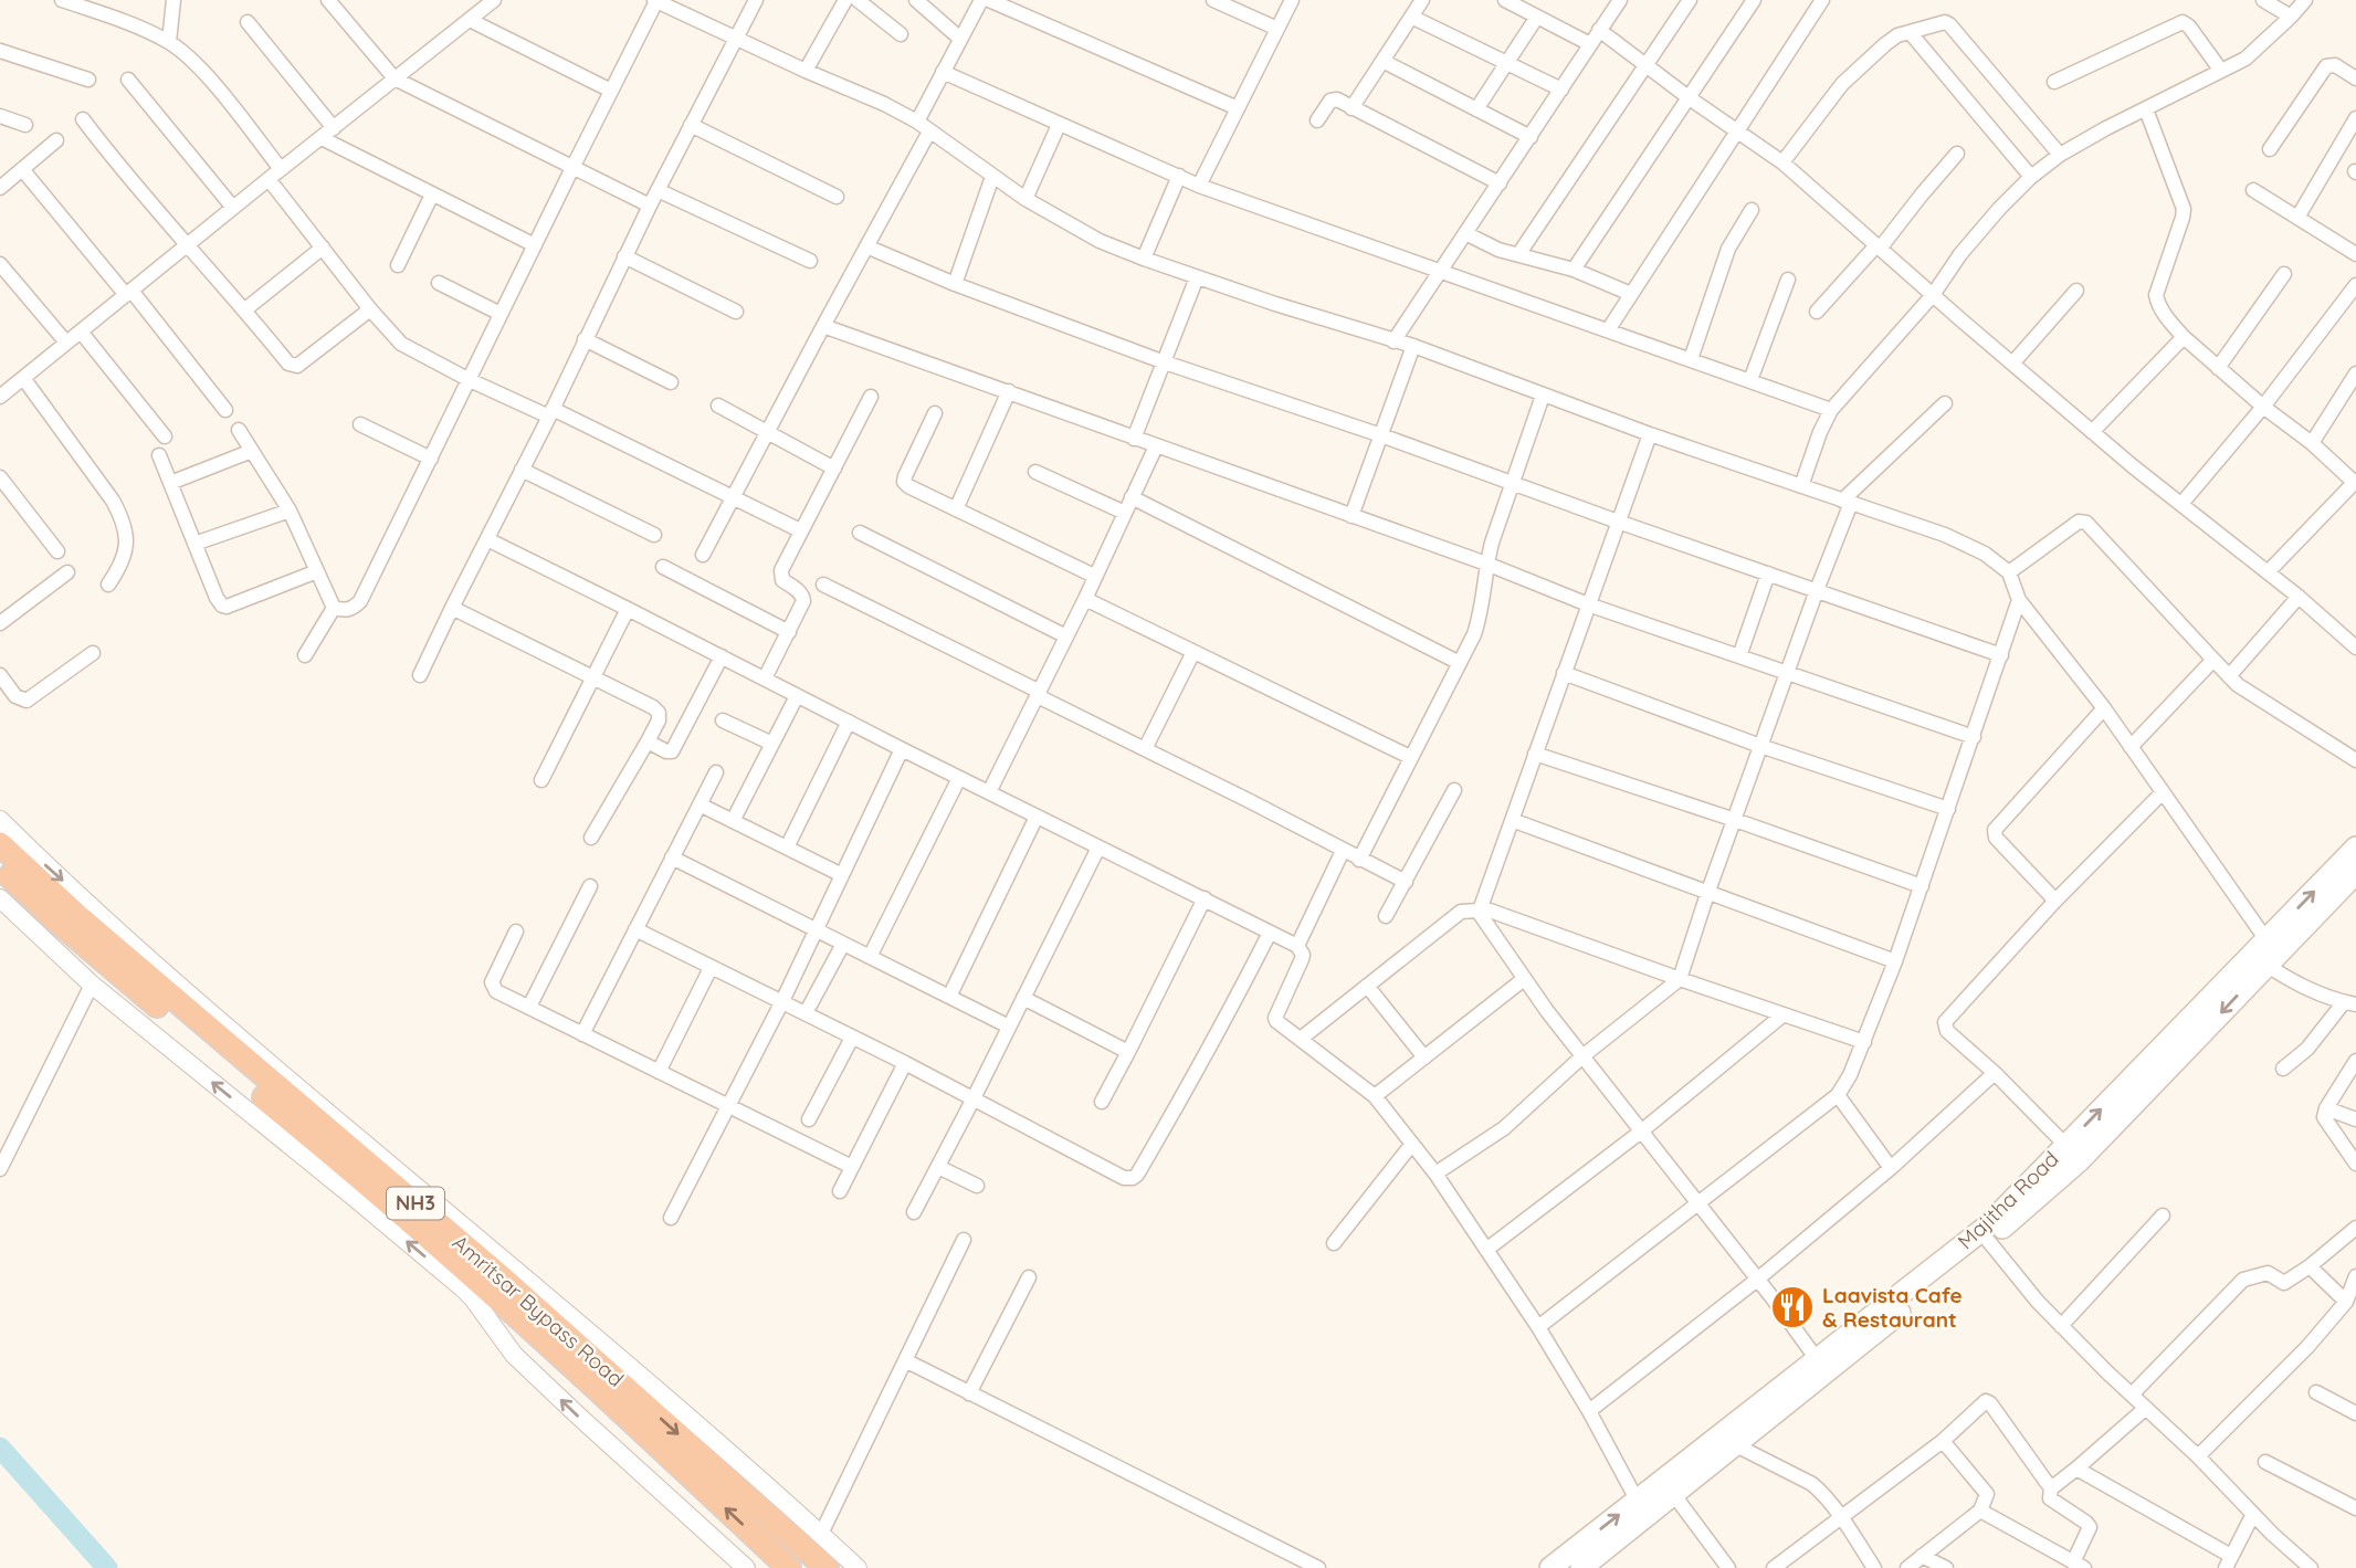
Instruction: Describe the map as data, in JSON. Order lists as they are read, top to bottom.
{
  "streets": {
    "highway": ["NH3", "Amritsar Bypass Road"],
    "main road": ["Majitha Road"]
  },
  "places": {
    "restaurant": ["Laavista Cafe & Restaurant"]
  }
}
